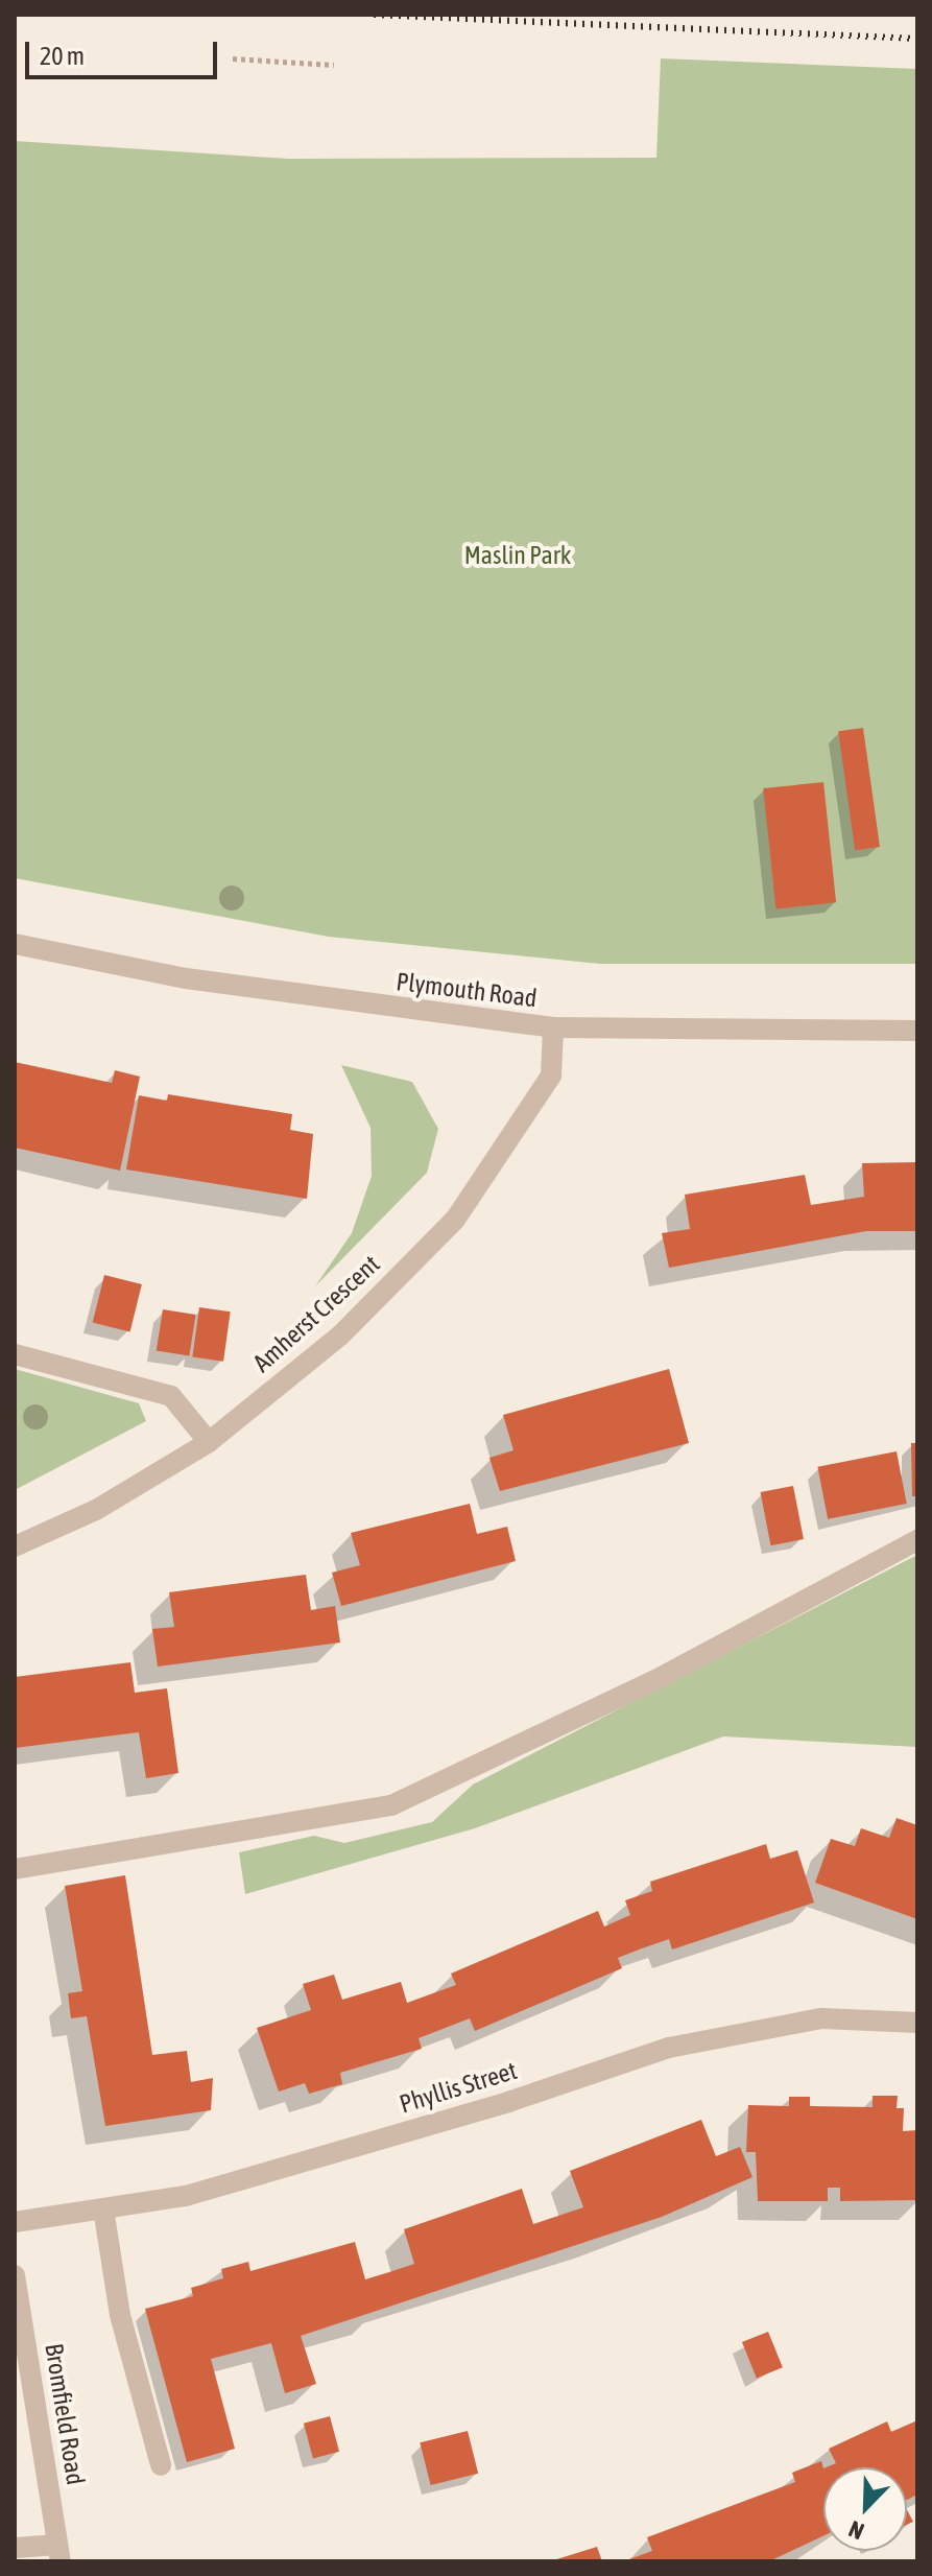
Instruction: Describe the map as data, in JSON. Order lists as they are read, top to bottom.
{
  "streets": {
    "street": [
      "Plymouth Road",
      "Amherst Crescent",
      "Phyllis Street",
      "Bromfield Road"
    ]
  },
  "crossings": [
    ["Plymouth Road", "Amherst Crescent"]
  ],
  "parks": ["Maslin Park"],
  "scale_bar": "20 m",
  "north": "bottom left"
}
